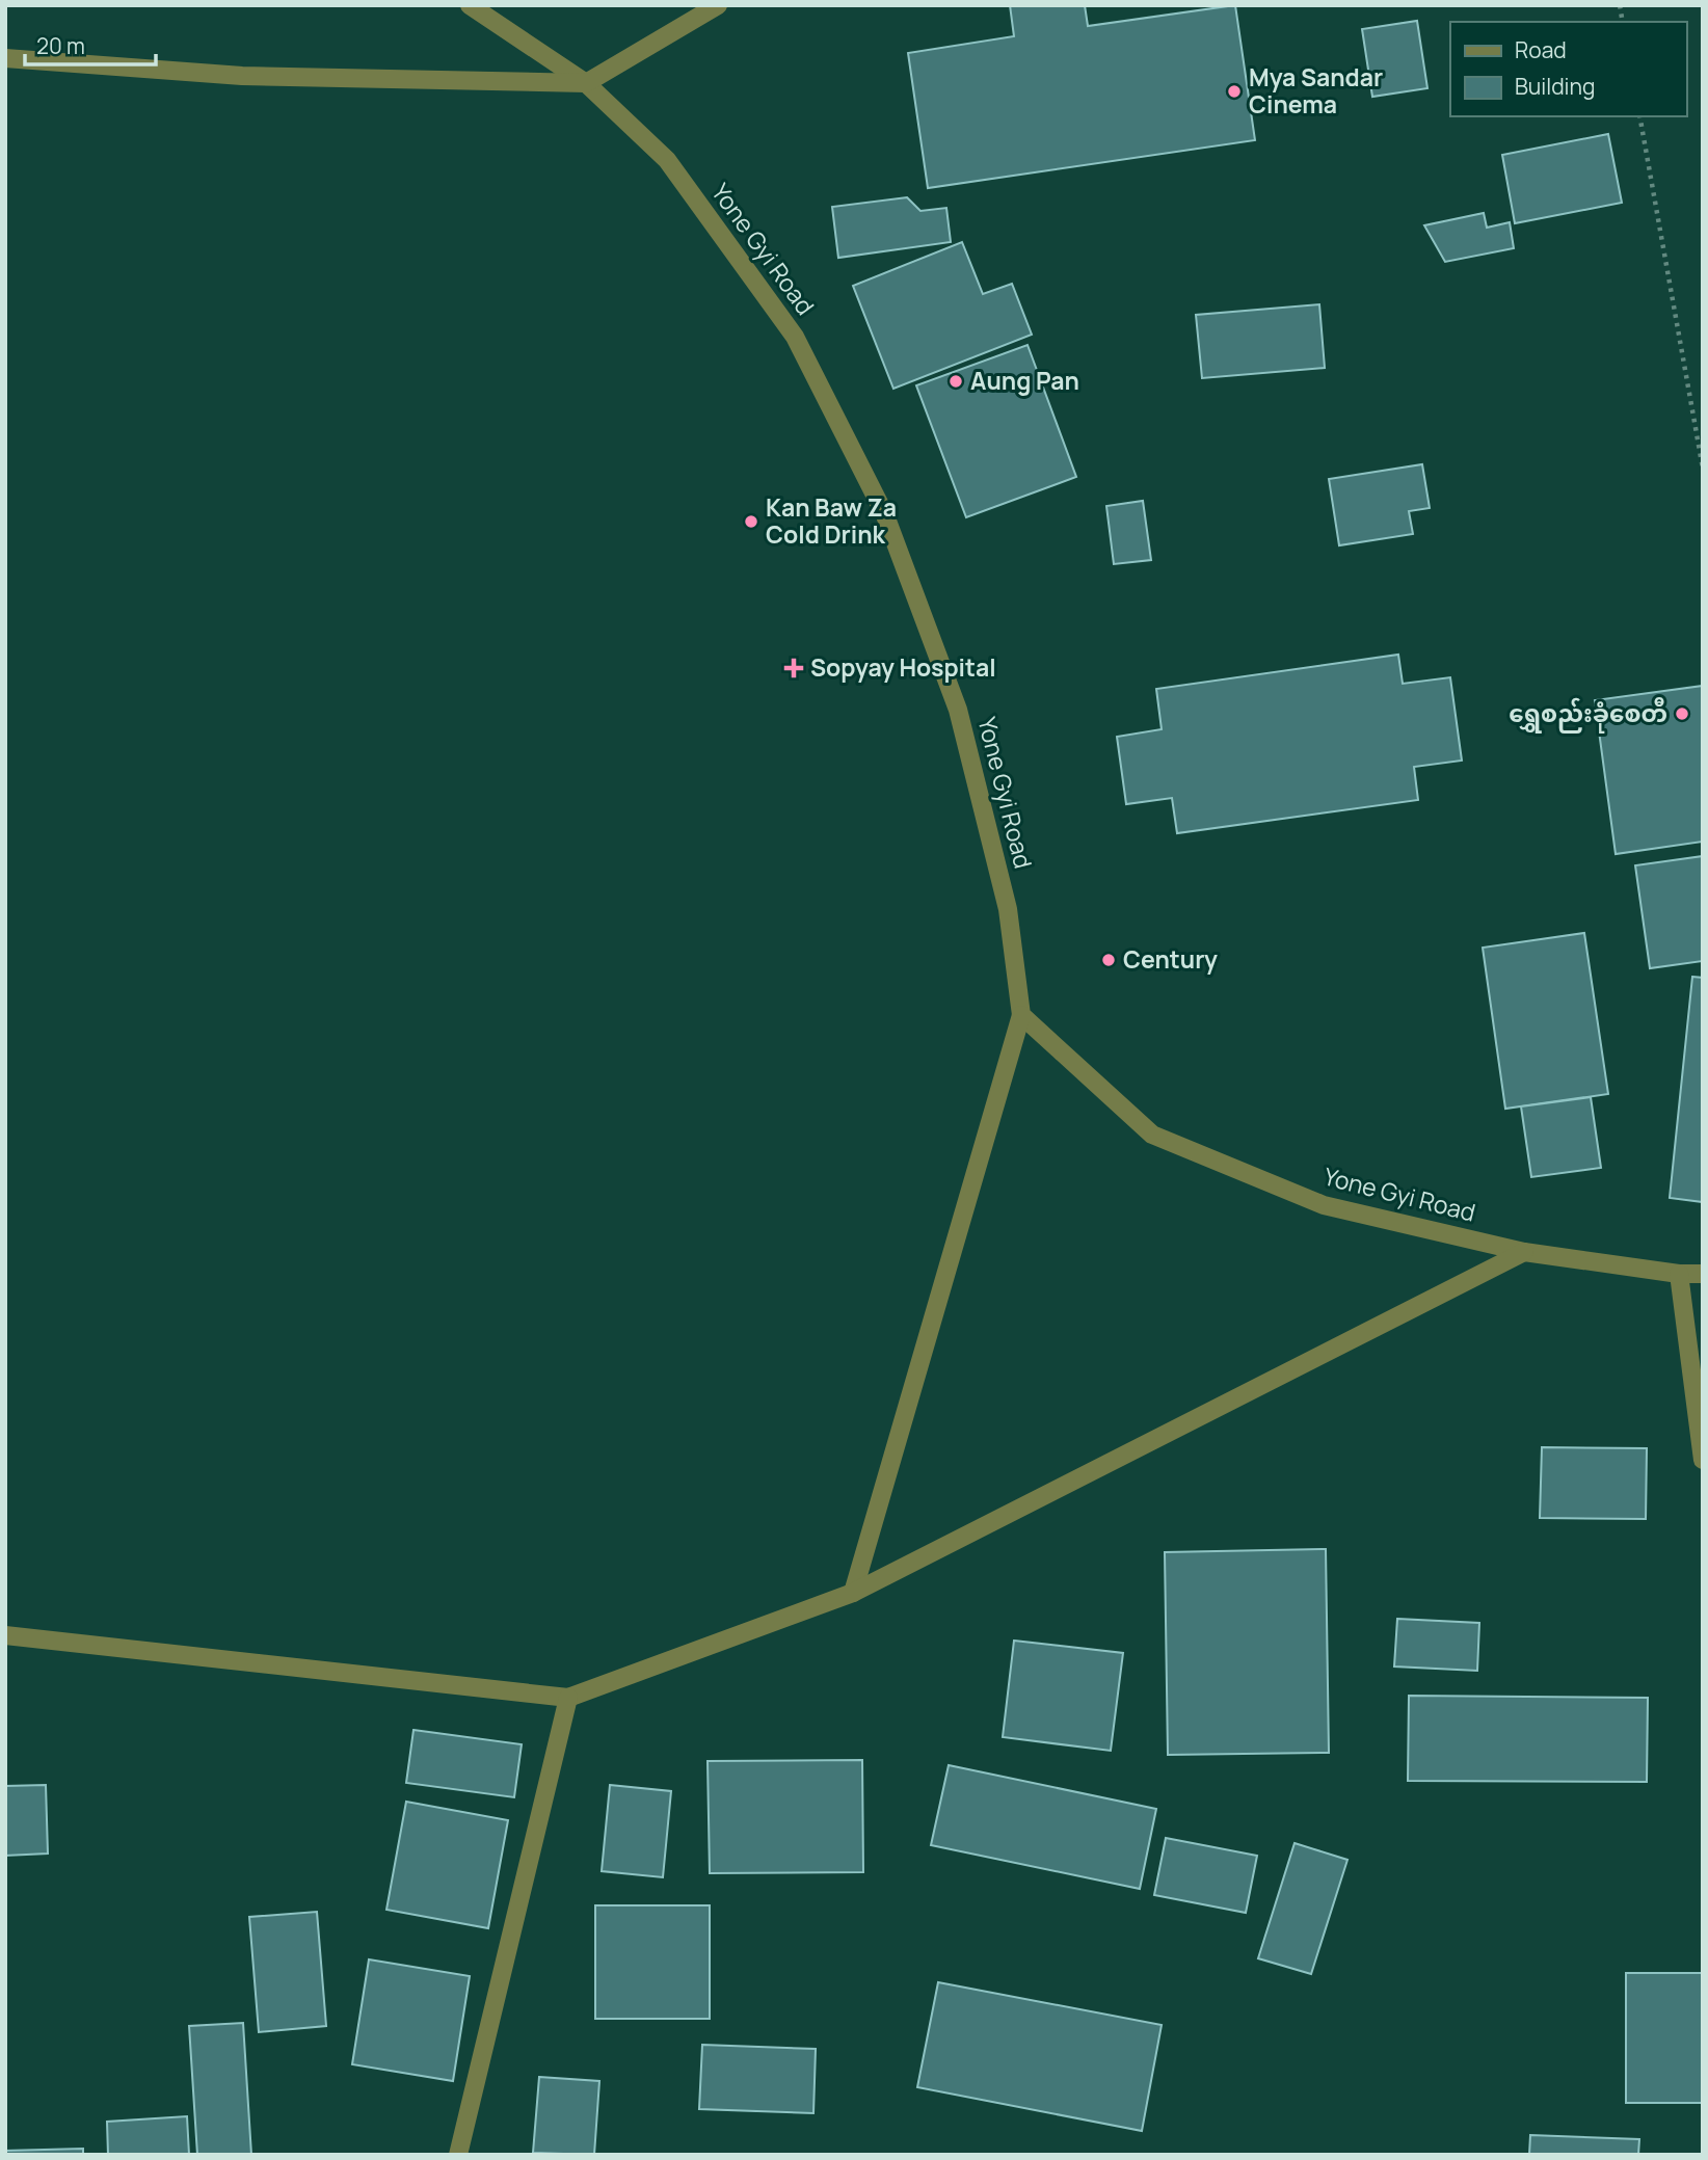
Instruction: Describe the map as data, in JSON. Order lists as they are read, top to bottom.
{
  "streets": {
    "street": ["Yone Gyi Road"]
  },
  "places": {
    "other": [
      "Mya Sandar Cinema",
      "Aung Pan",
      "Kan Baw Za Cold Drink",
      "ရွှေစည်းခုံစေတီ",
      "Century"
    ],
    "health": ["Sopyay Hospital"]
  },
  "legend": ["Road", "Building"],
  "scale_bar": "20 m"
}
